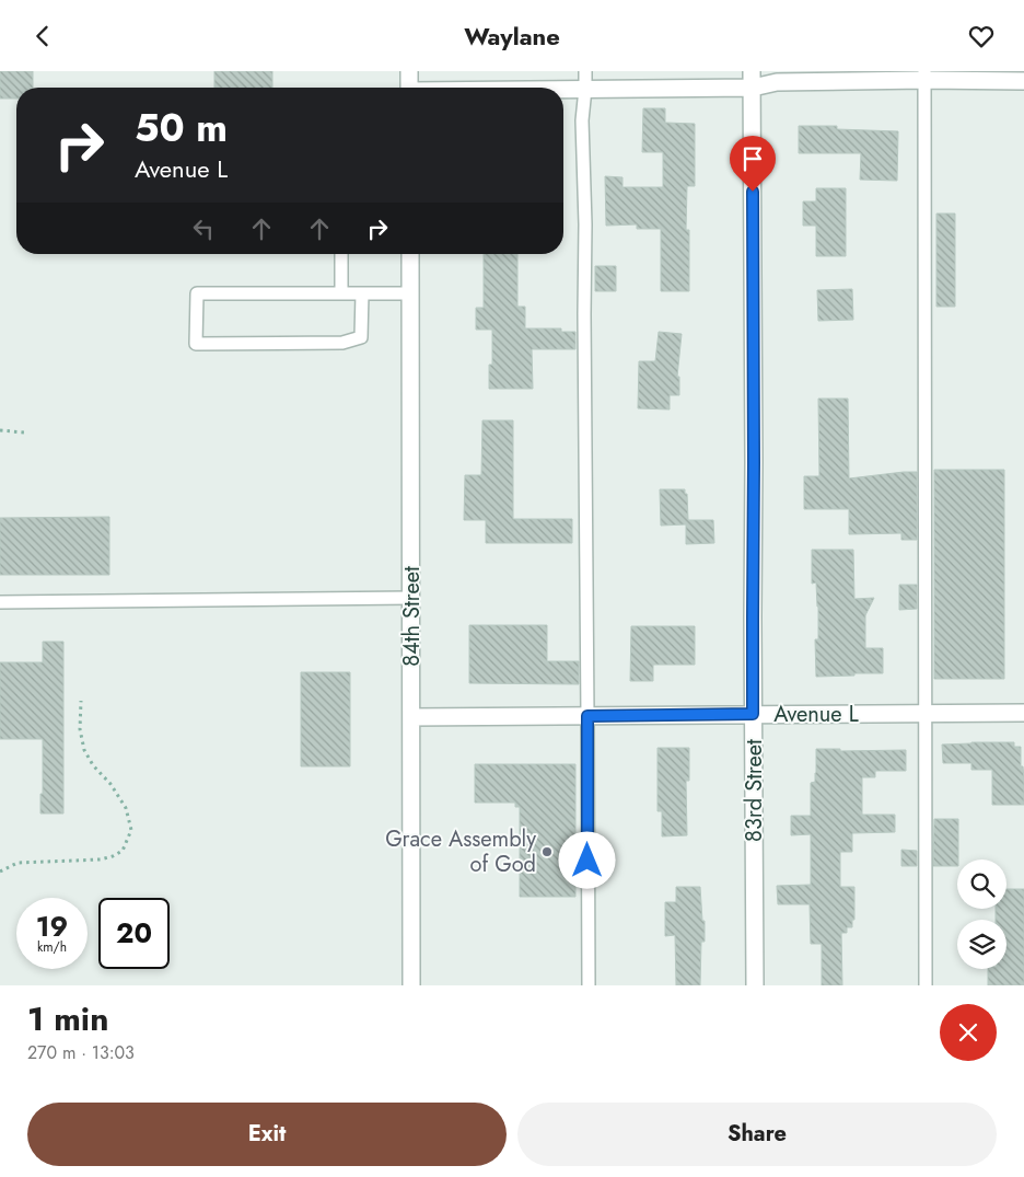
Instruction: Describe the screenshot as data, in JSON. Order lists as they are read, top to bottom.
{
  "streets": {
    "street": ["84th Street", "Avenue L", "83rd Street"]
  },
  "crossings": [
    ["84th Street", "Avenue L"],
    ["Avenue L", "83rd Street"]
  ],
  "places": ["Grace Assembly of God"],
  "page": {
    "header": "Waylane",
    "turn": ["50 m", "Avenue L"],
    "speed": "19 km/h",
    "limit": "20",
    "heading": ["1 min", "270 m · 13:03"],
    "buttons": ["Exit", "Share"]
  }
}
